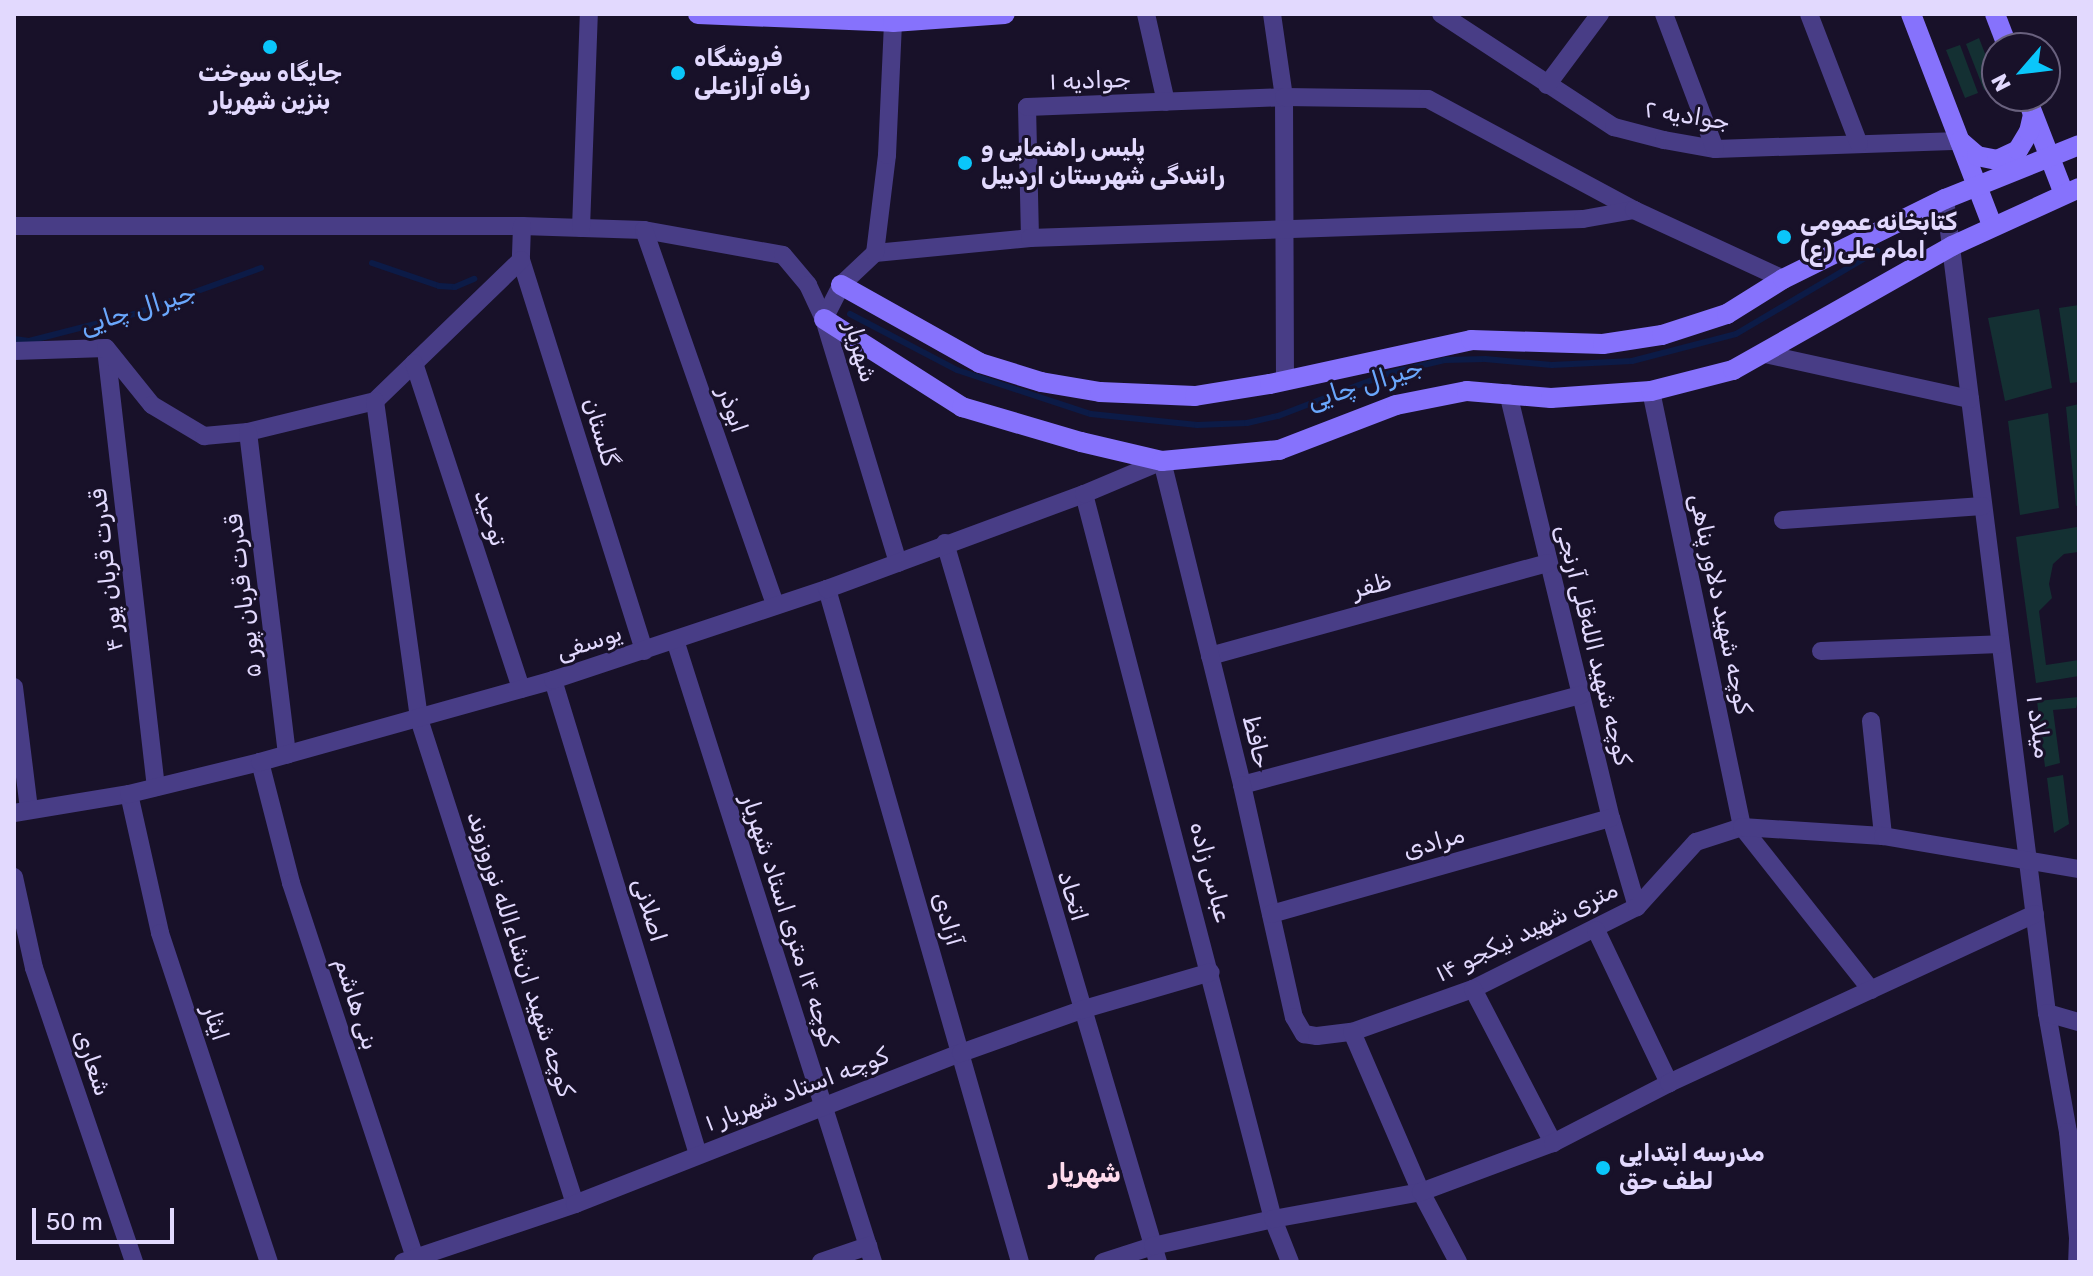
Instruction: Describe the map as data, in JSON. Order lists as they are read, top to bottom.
{
  "streets": {
    "street": [
      "جوادیه ۱",
      "جوادیه ۲",
      "شهریار",
      "ابوذر",
      "گلستان",
      "توحید",
      "قدرت قربان پور ۴",
      "ظفر",
      "قدرت قربان پور ۵",
      "کوچه شهید دلاور پناهی",
      "یوسفی",
      "کوچه شهید الله‌قلی آرنجی",
      "میلاد ۱",
      "حافظ",
      "مرادی",
      "عباس زاده",
      "اتحاد",
      "اصلانی",
      "آزادی",
      "کوچه ۱۴ متری استاد شهریار",
      "۱۴ متری شهید نیکجو",
      "کوچه شهید ان‌شاءالله نوروزوند",
      "بنی هاشم",
      "ایثار",
      "شعاری",
      "کوچه استاد شهریار ۱"
    ]
  },
  "crossings": [
    ["شهریار", "یوسفی"],
    ["ابوذر", "یوسفی"],
    ["گلستان", "یوسفی"],
    ["توحید", "یوسفی"],
    ["قدرت قربان پور ۴", "یوسفی"],
    ["ظفر", "کوچه شهید الله‌قلی آرنجی"],
    ["ظفر", "حافظ"],
    ["قدرت قربان پور ۵", "یوسفی"],
    ["کوچه شهید دلاور پناهی", "۱۴ متری شهید نیکجو"],
    ["یوسفی", "حافظ"],
    ["یوسفی", "عباس زاده"],
    ["یوسفی", "اتحاد"],
    ["یوسفی", "اصلانی"],
    ["یوسفی", "آزادی"],
    ["یوسفی", "کوچه ۱۴ متری استاد شهریار"],
    ["یوسفی", "کوچه شهید ان‌شاءالله نوروزوند"],
    ["یوسفی", "بنی هاشم"],
    ["یوسفی", "ایثار"],
    ["کوچه شهید الله‌قلی آرنجی", "مرادی"],
    ["کوچه شهید الله‌قلی آرنجی", "۱۴ متری شهید نیکجو"],
    ["میلاد ۱", "۱۴ متری شهید نیکجو"],
    ["حافظ", "مرادی"],
    ["حافظ", "۱۴ متری شهید نیکجو"],
    ["عباس زاده", "کوچه استاد شهریار ۱"],
    ["اتحاد", "کوچه استاد شهریار ۱"],
    ["اصلانی", "کوچه استاد شهریار ۱"],
    ["آزادی", "کوچه استاد شهریار ۱"],
    ["کوچه ۱۴ متری استاد شهریار", "کوچه استاد شهریار ۱"],
    ["کوچه شهید ان‌شاءالله نوروزوند", "کوچه استاد شهریار ۱"],
    ["بنی هاشم", "کوچه استاد شهریار ۱"]
  ],
  "districts": ["شهریار"],
  "water": ["جیرال چایی"],
  "places": [
    "جایگاه سوخت بنزین شهریار",
    "فروشگاه رفاه آرازعلی",
    "پلیس راهنمایی و رانندگی شهرستان اردبیل",
    "کتابخانه عمومی امام علی (ع)",
    "مدرسه ابتدایی لطف حق"
  ],
  "scale_bar": "50 m",
  "north": "bottom left"
}
